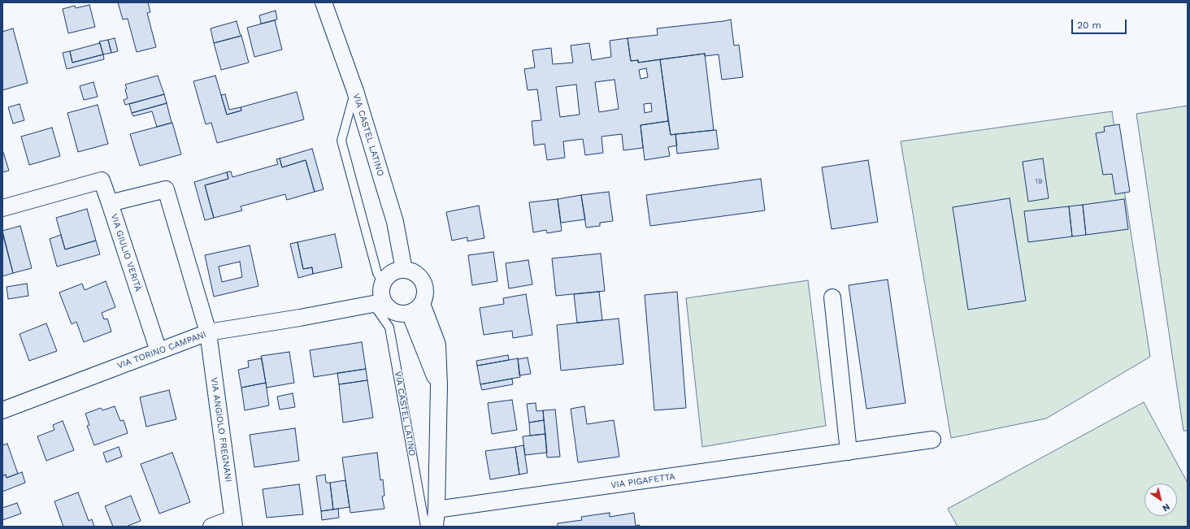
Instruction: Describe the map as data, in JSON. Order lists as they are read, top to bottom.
{
  "streets": {
    "street": [
      "VIA CASTEL LATINO",
      "VIA GIULIO VERITÀ",
      "VIA TORINO CAMPANI",
      "VIA ANGIOLO FREGNANI",
      "VIA PIGAFETTA"
    ]
  },
  "crossings": [
    ["VIA CASTEL LATINO", "VIA TORINO CAMPANI"],
    ["VIA GIULIO VERITÀ", "VIA TORINO CAMPANI"],
    ["VIA GIULIO VERITÀ", "VIA ANGIOLO FREGNANI"],
    ["VIA TORINO CAMPANI", "VIA ANGIOLO FREGNANI"]
  ],
  "house_numbers": ["19"],
  "scale_bar": "20 m",
  "north": "bottom right"
}
